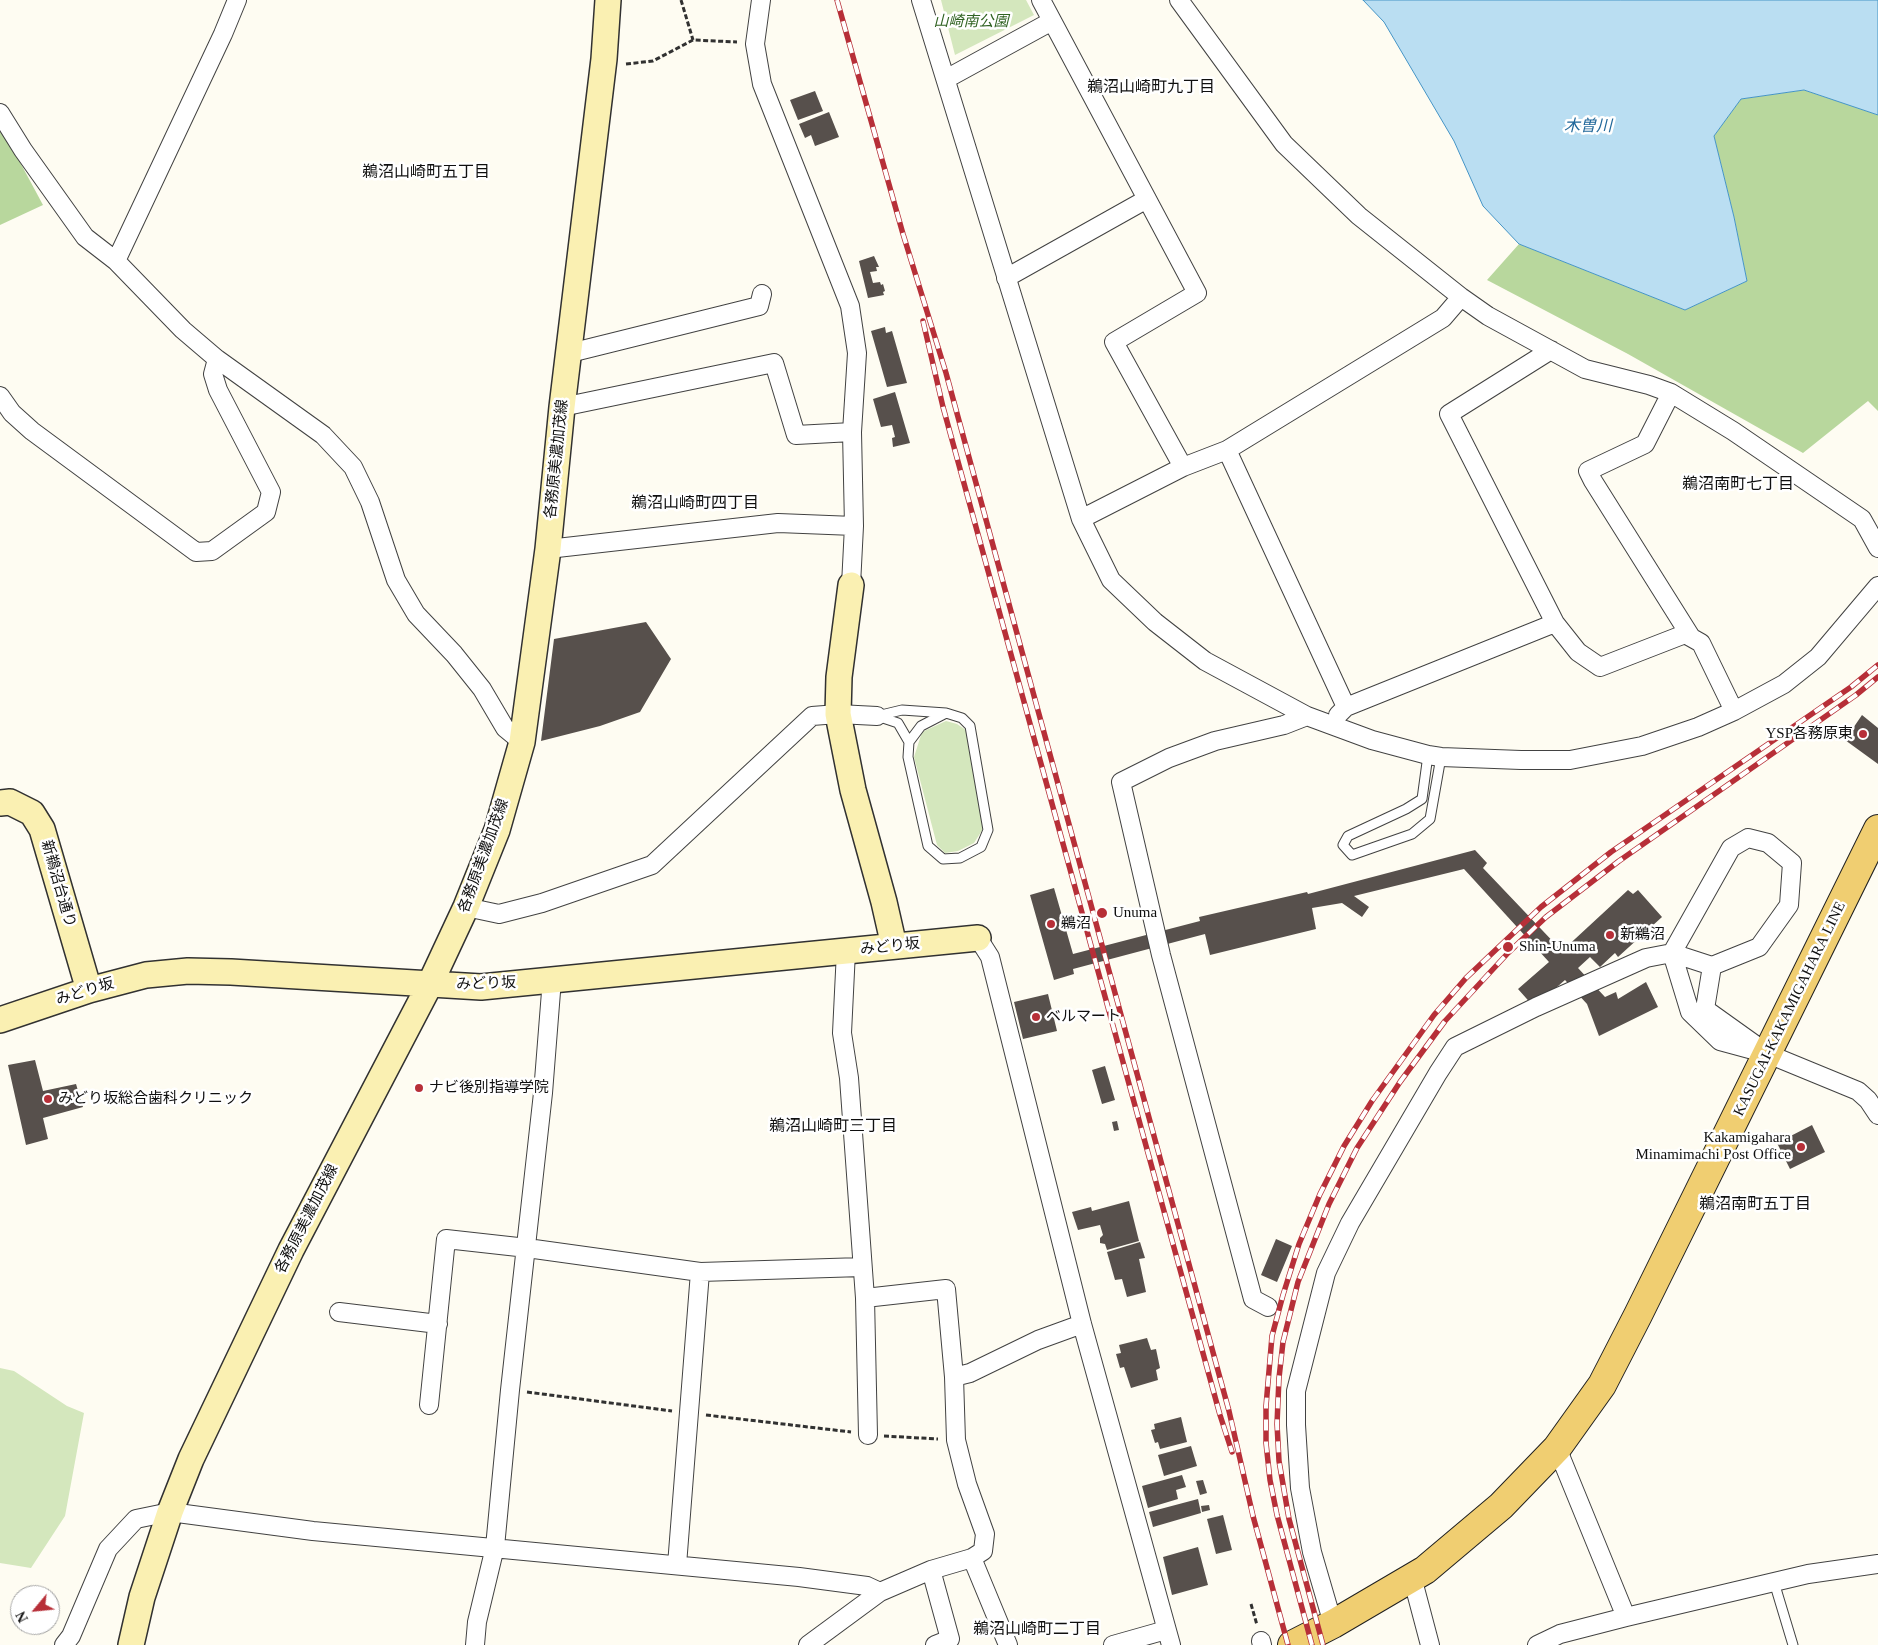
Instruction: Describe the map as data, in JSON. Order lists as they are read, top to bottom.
{
  "streets": {
    "main road": [
      "各務原美濃加茂線",
      "新鵜沼台通り",
      "みどり坂",
      "KASUGAI-KAKAMIGAHARA LINE"
    ]
  },
  "crossings": [
    ["各務原美濃加茂線", "みどり坂"],
    ["新鵜沼台通り", "みどり坂"]
  ],
  "districts": [
    "鵜沼山崎町九丁目",
    "鵜沼山崎町五丁目",
    "鵜沼南町七丁目",
    "鵜沼山崎町四丁目",
    "鵜沼山崎町三丁目",
    "鵜沼南町五丁目",
    "鵜沼山崎町二丁目"
  ],
  "water": ["木曽川"],
  "parks": ["山崎南公園"],
  "places": [
    "YSP各務原東",
    "Unuma",
    "鵜沼",
    "新鵜沼",
    "Shin-Unuma",
    "ベルマート",
    "ナビ後別指導学院",
    "みどり坂総合歯科クリニック",
    "Kakamigahara Minamimachi Post Office"
  ],
  "north": "bottom left"
}
